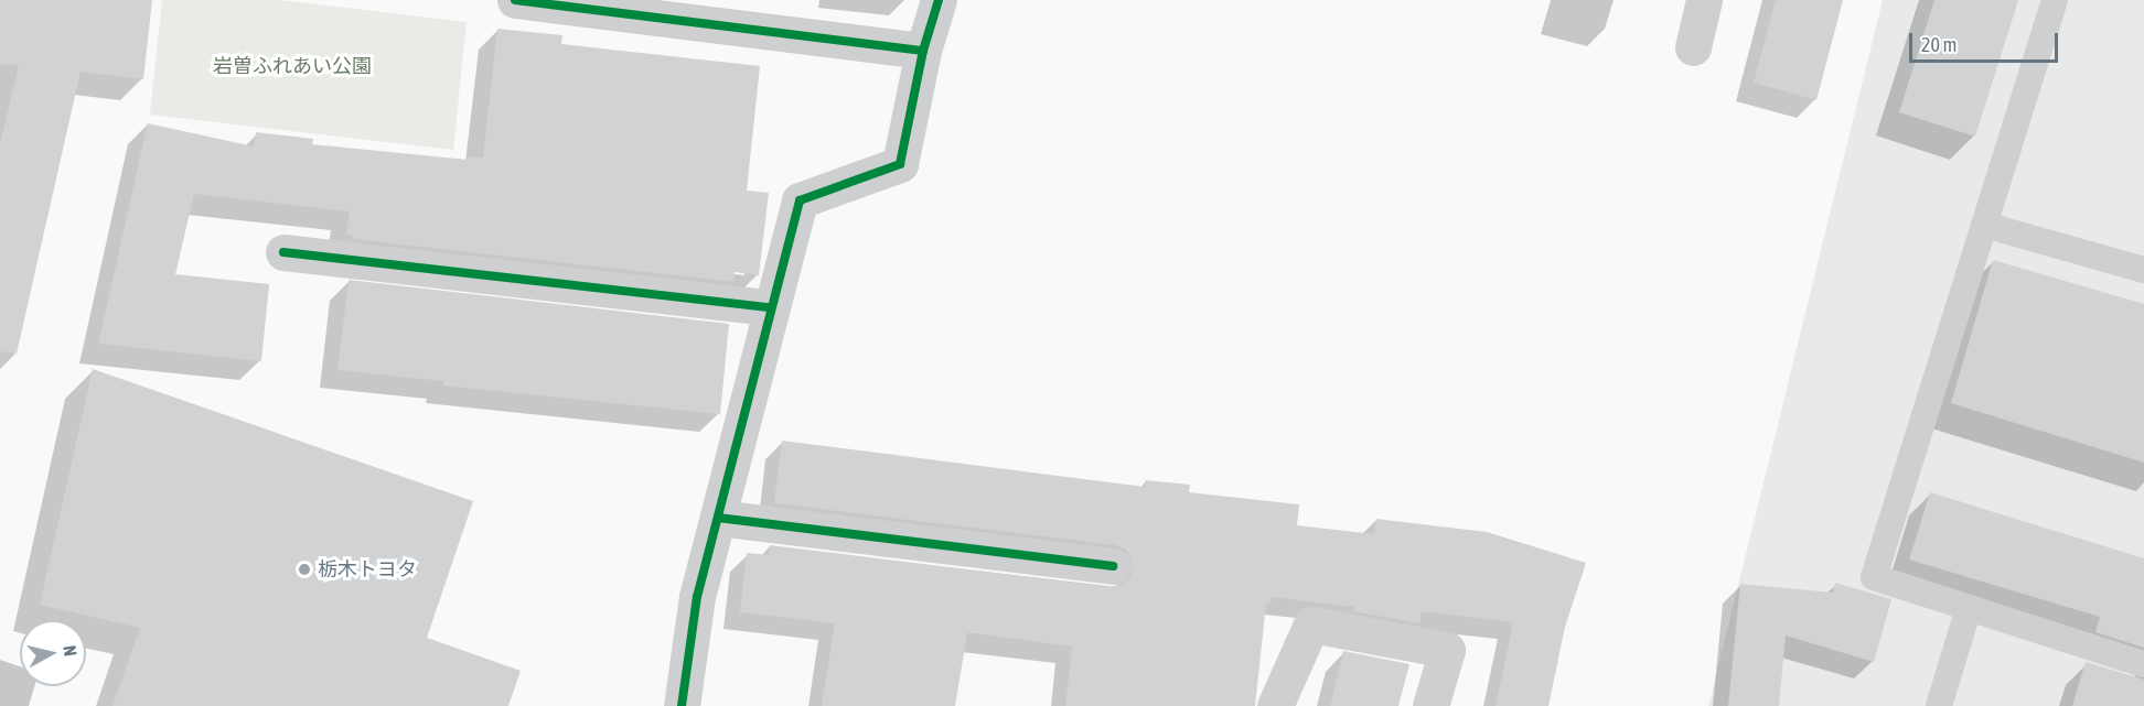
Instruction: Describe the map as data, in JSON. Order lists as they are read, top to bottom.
{
  "parks": ["岩曽ふれあい公園"],
  "places": ["栃木トヨタ"],
  "scale_bar": "20 m",
  "north": "right"
}
